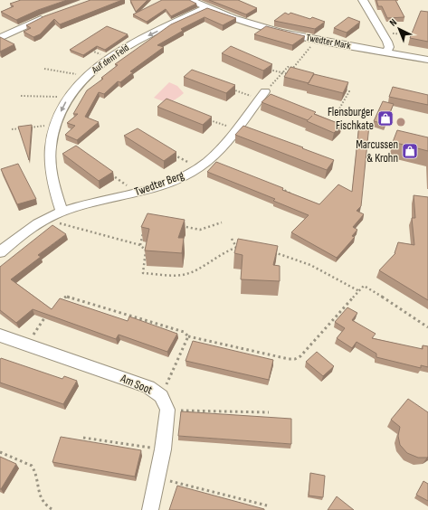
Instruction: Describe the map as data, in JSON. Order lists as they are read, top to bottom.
{
  "streets": {
    "street": [
      "Twedter Mark",
      "Auf dem Feld",
      "Twedter Berg",
      "Am Soot"
    ]
  },
  "crossings": [
    ["Twedter Mark", "Auf dem Feld"],
    ["Auf dem Feld", "Twedter Berg"]
  ],
  "one_way": ["Auf dem Feld"],
  "places": {
    "shop": ["Flensburger Fischkate", "Marcussen & Krohn"]
  },
  "north": "top left"
}
